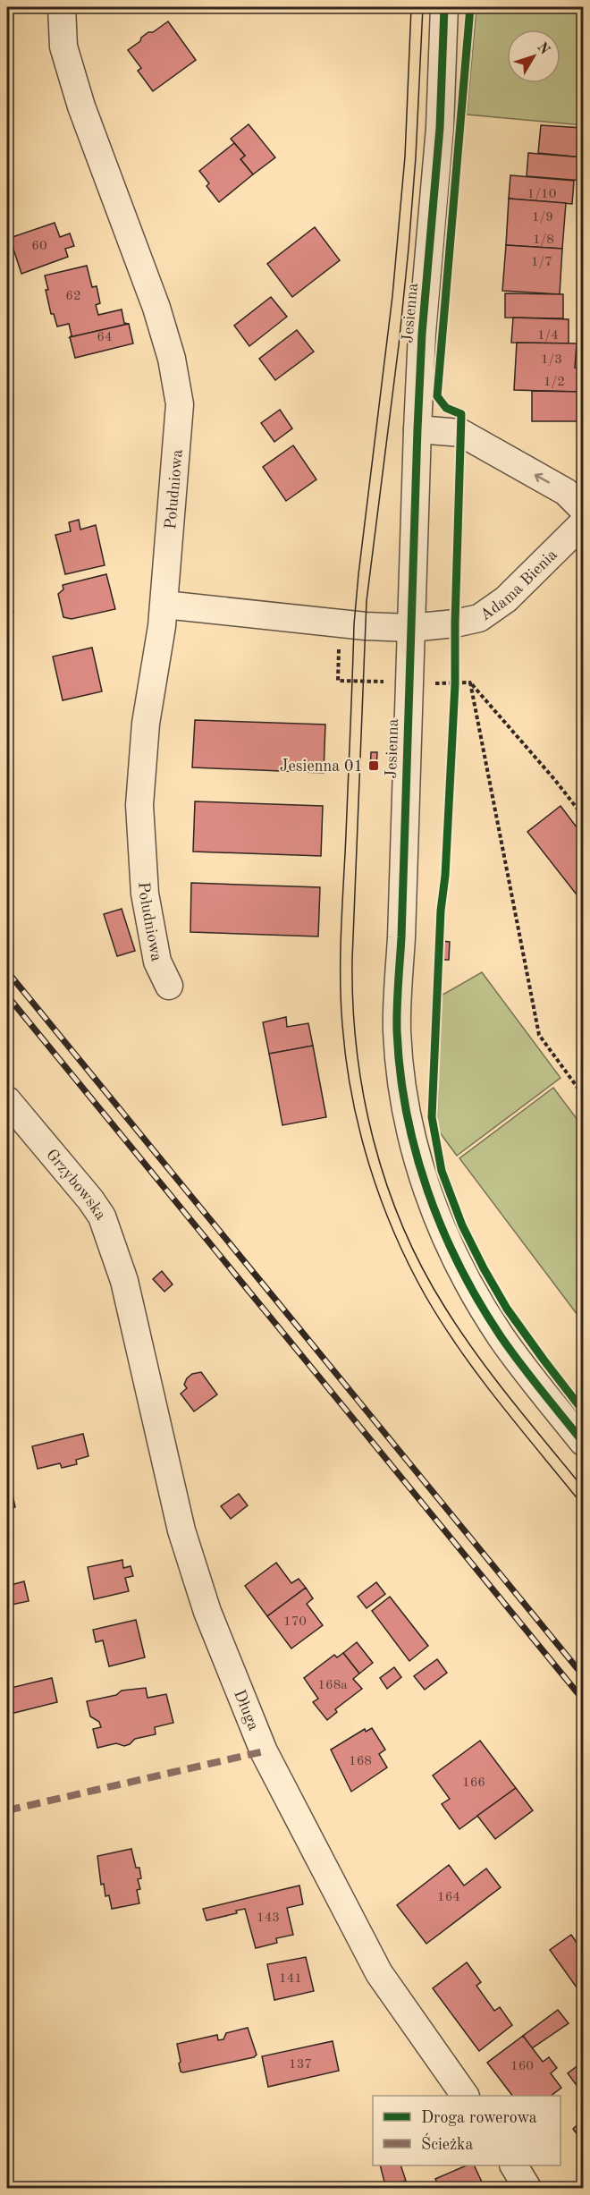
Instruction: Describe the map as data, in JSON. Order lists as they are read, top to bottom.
{
  "streets": {
    "street": [
      "Jesienna",
      "Południowa",
      "Adama Bienia",
      "Grzybowska",
      "Długa"
    ]
  },
  "crossings": [
    ["Jesienna", "Adama Bienia"],
    ["Południowa", "Adama Bienia"],
    ["Grzybowska", "Długa"]
  ],
  "places": {
    "transit": ["Jesienna 01"]
  },
  "house_numbers": [
    "1/10",
    "1/9",
    "1/8",
    "60",
    "1/7",
    "62",
    "1/4",
    "64",
    "1/3",
    "1/2",
    "170",
    "168a",
    "168",
    "166",
    "164",
    "143",
    "141",
    "137",
    "160"
  ],
  "legend": ["Droga rowerowa", "Ścieżka"],
  "north": "top right"
}
